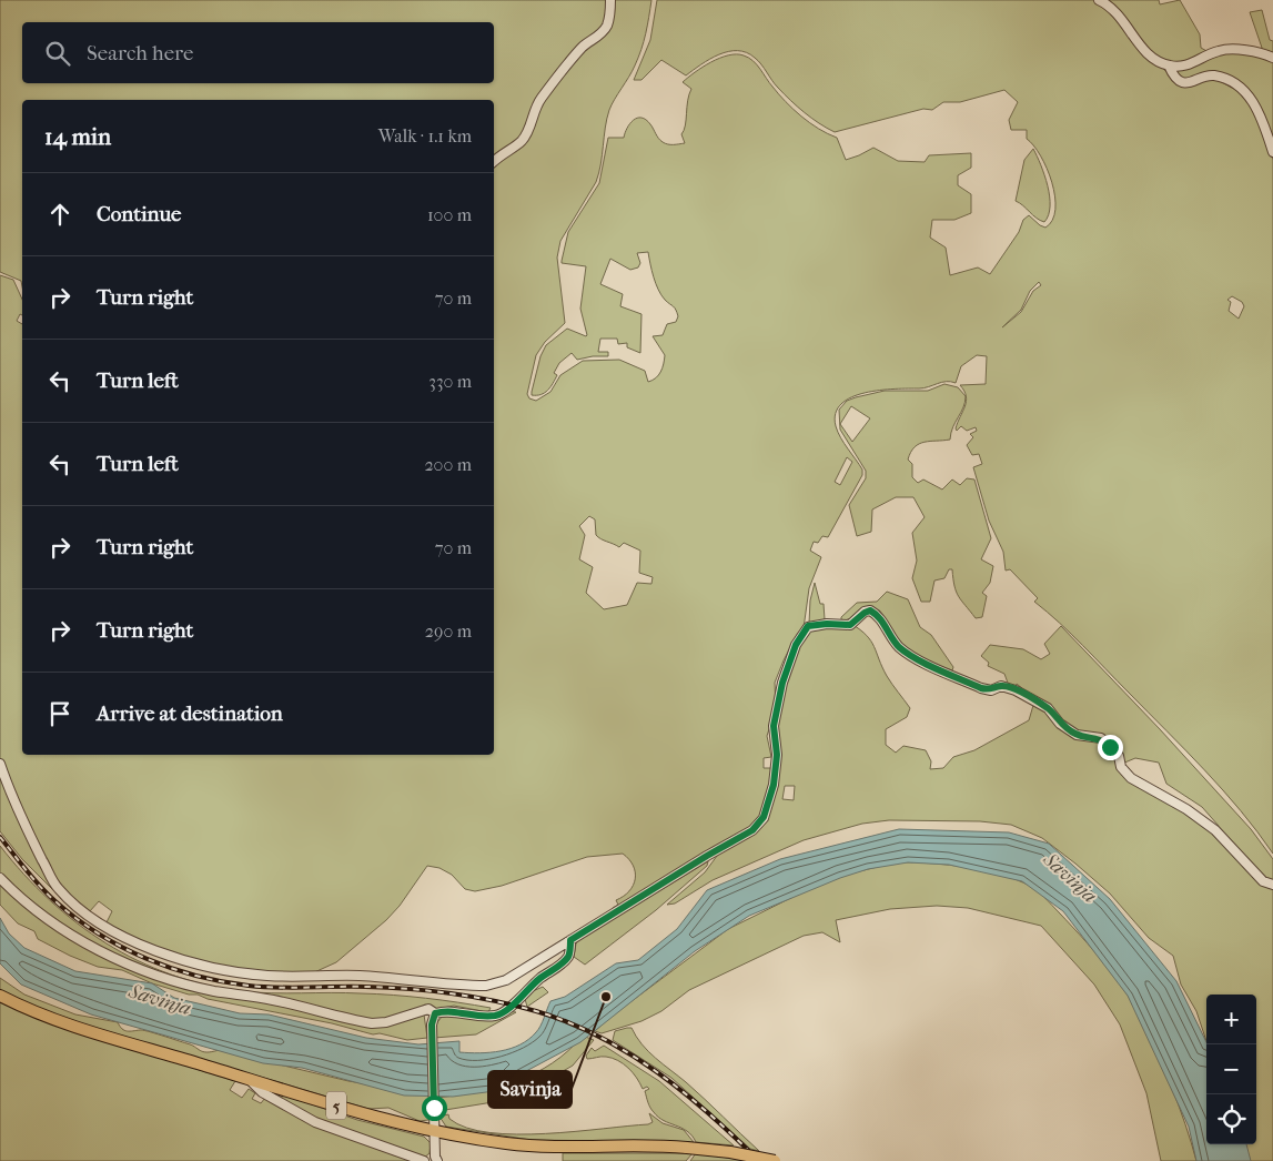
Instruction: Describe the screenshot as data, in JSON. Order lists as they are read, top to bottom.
{
  "streets": {
    "main road": ["5"]
  },
  "water": ["Savinja"],
  "places": ["Savinja"],
  "page": {
    "search": "Search here",
    "heading": ["14 min", "Walk · 1.1 km"],
    "list": [
      ["Continue", "100 m"],
      ["Turn right", "70 m"],
      ["Turn left", "330 m"],
      ["Turn left", "200 m"],
      ["Turn right", "70 m"],
      ["Turn right", "290 m"],
      "Arrive at destination"
    ],
    "map_buttons": ["+", "−"]
  }
}
